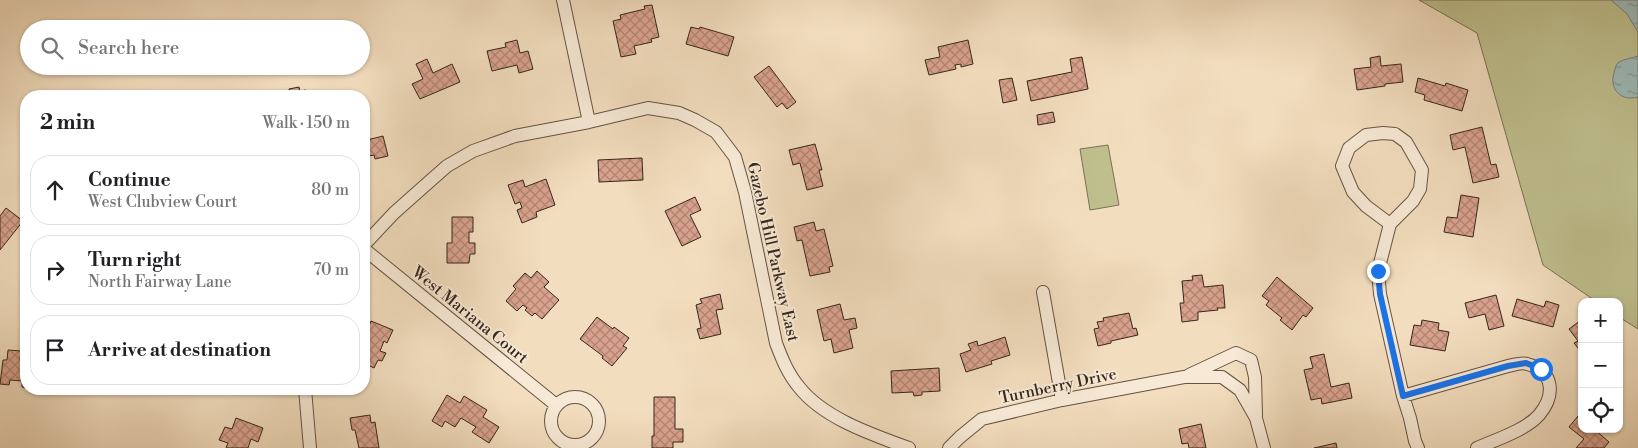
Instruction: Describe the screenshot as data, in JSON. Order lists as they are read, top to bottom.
{
  "streets": {
    "street": ["Gazebo Hill Parkway East", "West Mariana Court", "Turnberry Drive"]
  },
  "page": {
    "search": "Search here",
    "heading": ["2 min", "Walk · 150 m"],
    "list": [
      ["Continue", "West Clubview Court", "80 m"],
      ["Turn right", "North Fairway Lane", "70 m"],
      "Arrive at destination"
    ],
    "map_buttons": ["+", "−"]
  }
}
